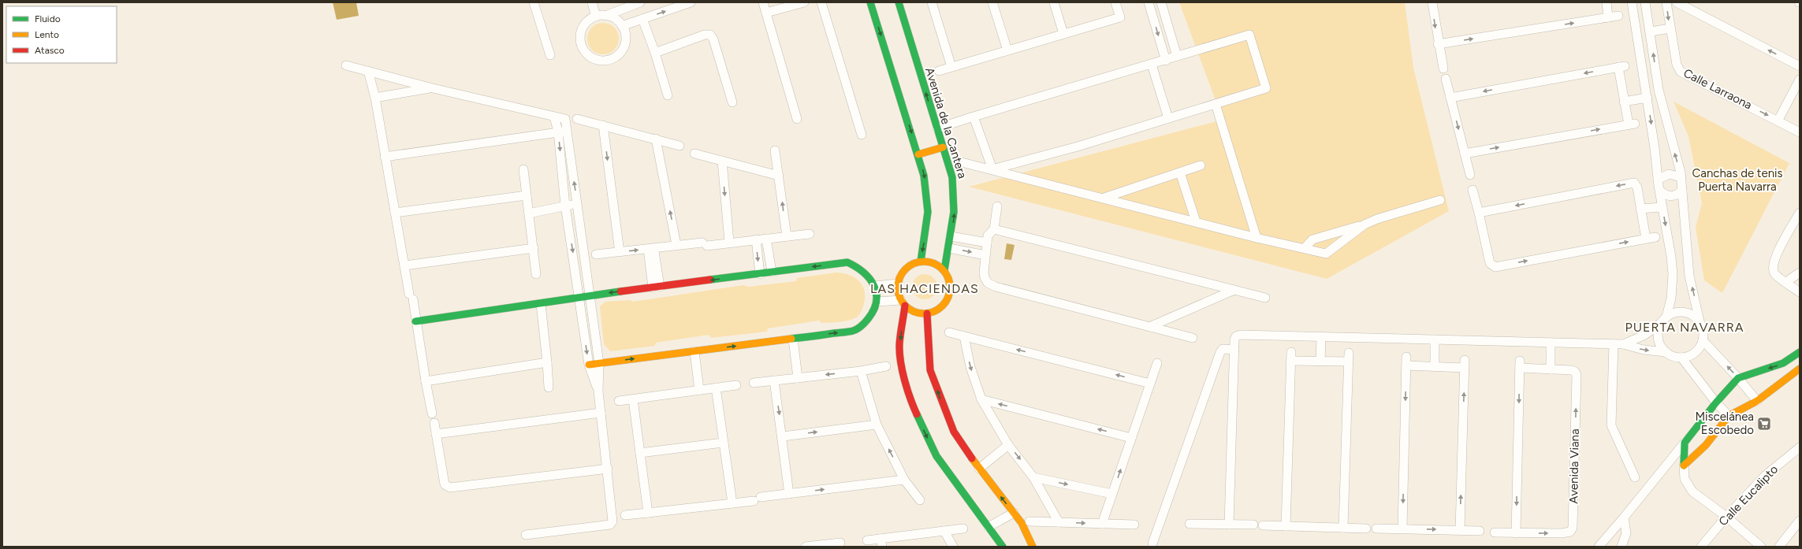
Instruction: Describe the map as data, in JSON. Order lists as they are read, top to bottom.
{
  "streets": {
    "street": [
      "Calle Larraona",
      "Avenida de la Cantera",
      "Avenida Viana",
      "Calle Eucalipto"
    ]
  },
  "districts": ["LAS HACIENDAS", "PUERTA NAVARRA"],
  "parks": ["Canchas de tenis Puerta Navarra"],
  "places": {
    "supermarket": ["Miscelánea Escobedo"]
  },
  "legend": ["Fluido", "Lento", "Atasco"]
}
